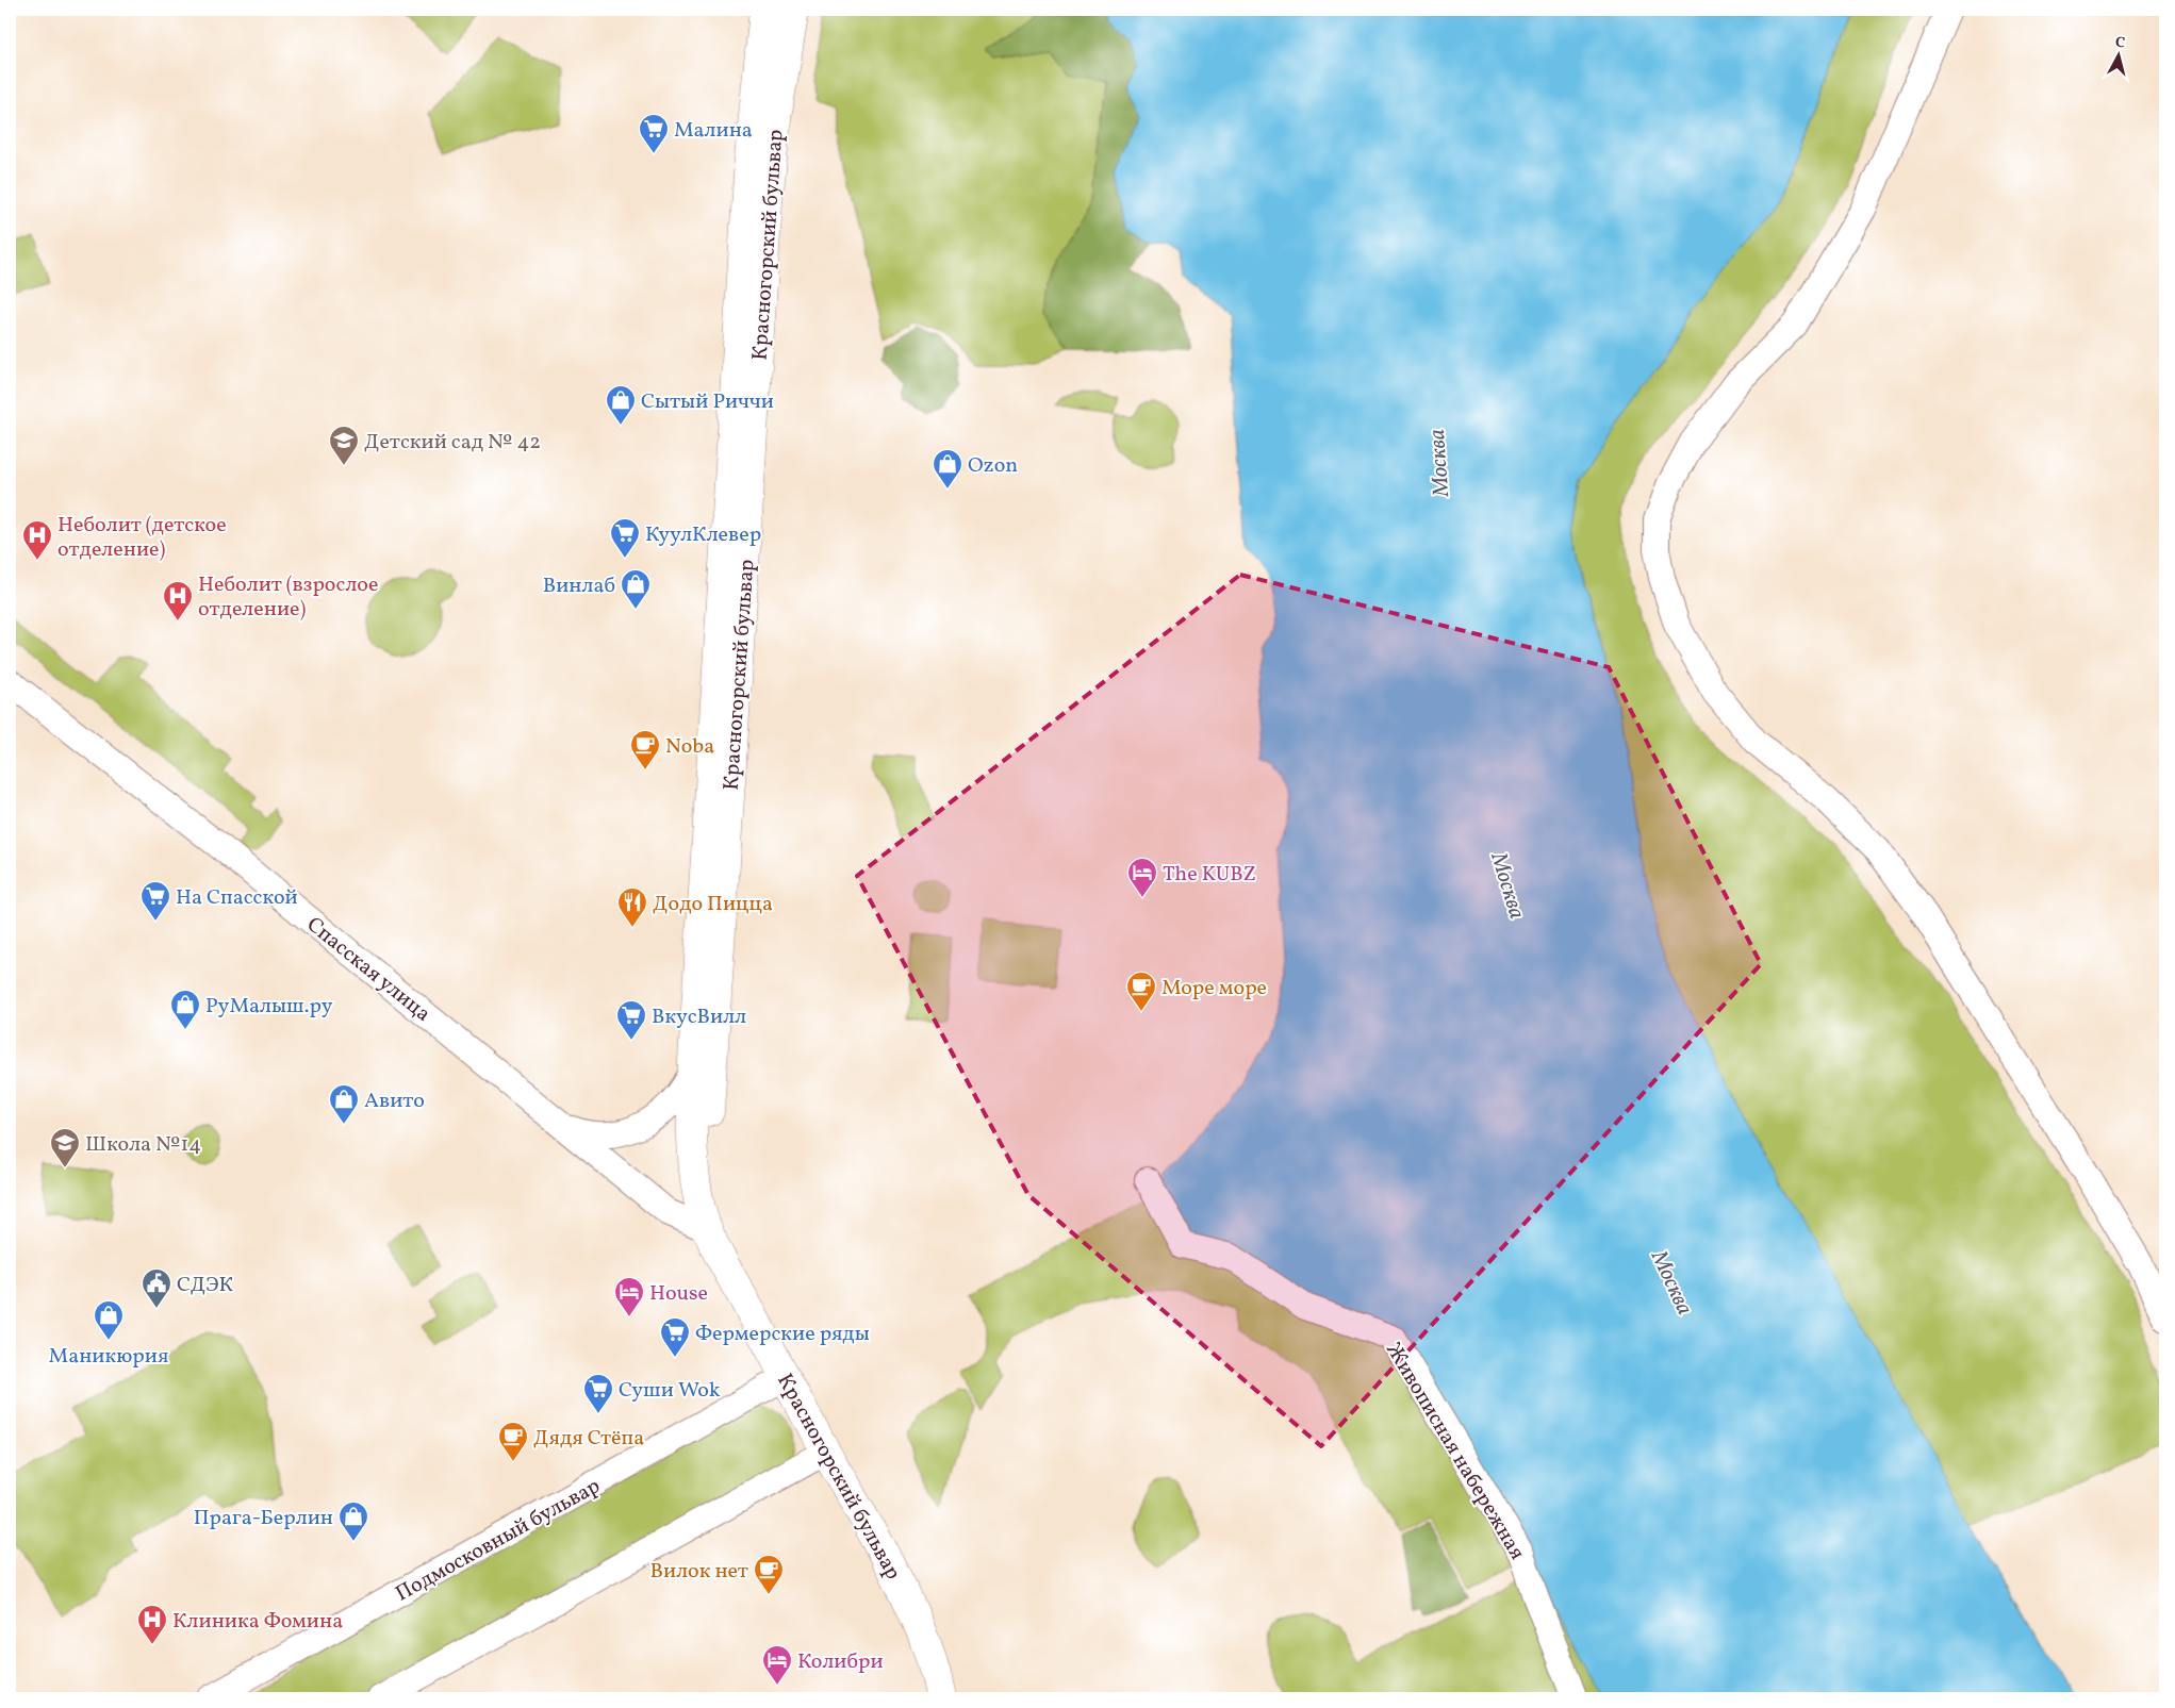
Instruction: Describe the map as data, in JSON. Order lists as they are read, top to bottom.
{
  "streets": {
    "main road": ["Красногорский бульвар"],
    "street": ["Спасская улица", "Живописная набережная", "Подмосковный бульвар"]
  },
  "crossings": [
    ["Красногорский бульвар", "Спасская улица"],
    ["Красногорский бульвар", "Подмосковный бульвар"]
  ],
  "water": ["Москва"],
  "places": {
    "supermarket": [
      "Малина",
      "КуулКлевер",
      "На Спасской",
      "ВкусВилл",
      "Фермерские ряды",
      "Суши Wok"
    ],
    "shop": [
      "Сытый Риччи",
      "Ozon",
      "Винлаб",
      "РуМалыш.ру",
      "Авито",
      "Маникюрия",
      "Прага-Берлин"
    ],
    "school or university": ["Детский сад № 42", "Школа №14"],
    "hospital": ["Неболит (детское отделение)", "Неболит (взрослое отделение)", "Клиника Фомина"],
    "cafe": [
      "Noba",
      "Море море",
      "Дядя Стёпа",
      "Вилок нет"
    ],
    "hotel": ["The KUBZ", "House", "Колибри"],
    "restaurant": ["Додо Пицца"],
    "public building": ["СДЭК"]
  },
  "north": "top"
}
